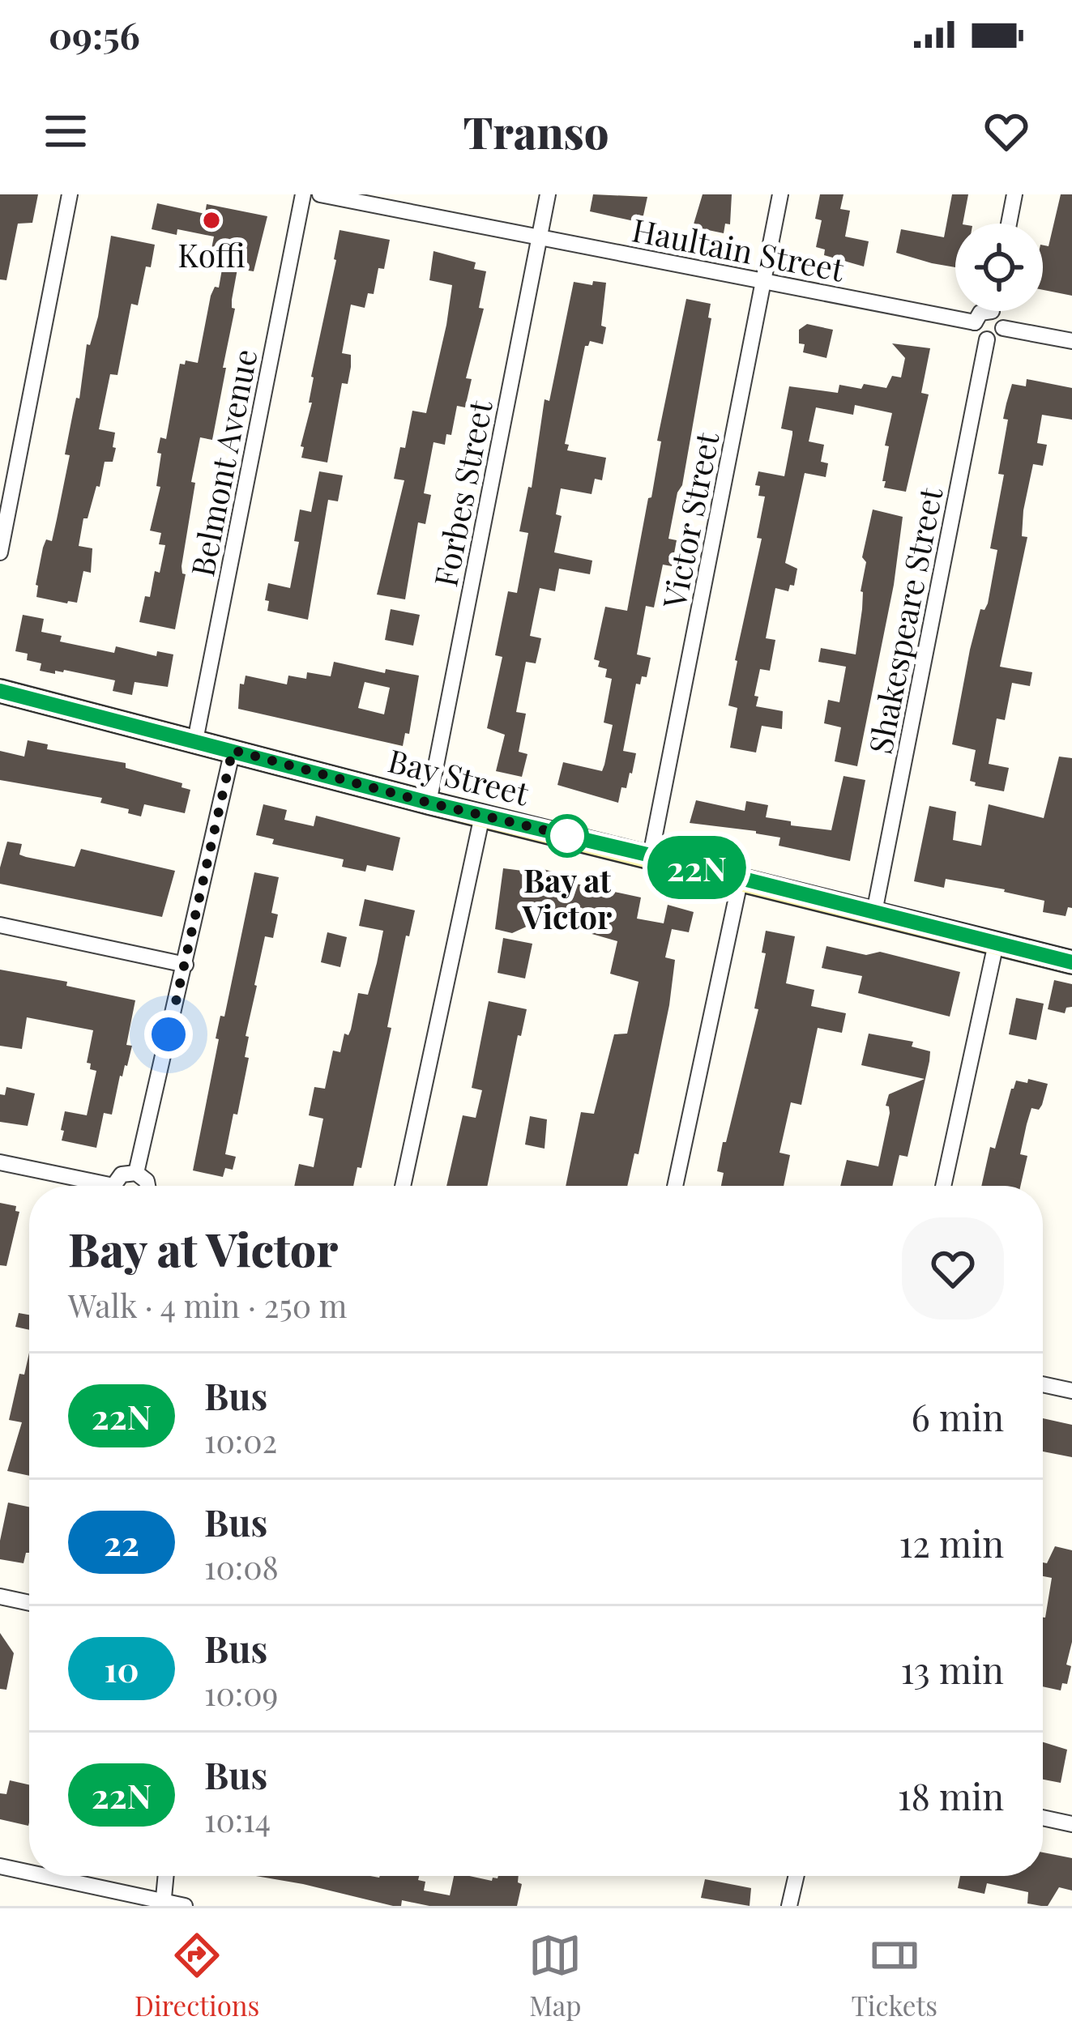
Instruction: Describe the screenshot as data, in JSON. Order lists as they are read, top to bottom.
{
  "streets": {
    "main road": ["Bay Street"],
    "street": [
      "Haultain Street",
      "Belmont Avenue",
      "Forbes Street",
      "Victor Street",
      "Shakespeare Street"
    ]
  },
  "crossings": [
    ["Haultain Street", "Forbes Street"],
    ["Haultain Street", "Victor Street"],
    ["Haultain Street", "Shakespeare Street"],
    ["Belmont Avenue", "Bay Street"],
    ["Forbes Street", "Bay Street"],
    ["Victor Street", "Bay Street"],
    ["Shakespeare Street", "Bay Street"]
  ],
  "places": ["Koffi", "Bay at Victor"],
  "lines": ["bus line 22N"],
  "page": {
    "status": "09:56",
    "header": "Transo",
    "on_map": "22N",
    "heading": ["Bay at Victor", "Walk · 4 min · 250 m"],
    "list": [
      {
        "mark": "22N",
        "name": "Bus",
        "note": "10:02",
        "value": "6 min"
      },
      {
        "mark": "22",
        "name": "Bus",
        "note": "10:08",
        "value": "12 min"
      },
      {
        "mark": "10",
        "name": "Bus",
        "note": "10:09",
        "value": "13 min"
      },
      {
        "mark": "22N",
        "name": "Bus",
        "note": "10:14",
        "value": "18 min"
      }
    ],
    "tabs": ["Directions", "Map", "Tickets"]
  }
}
